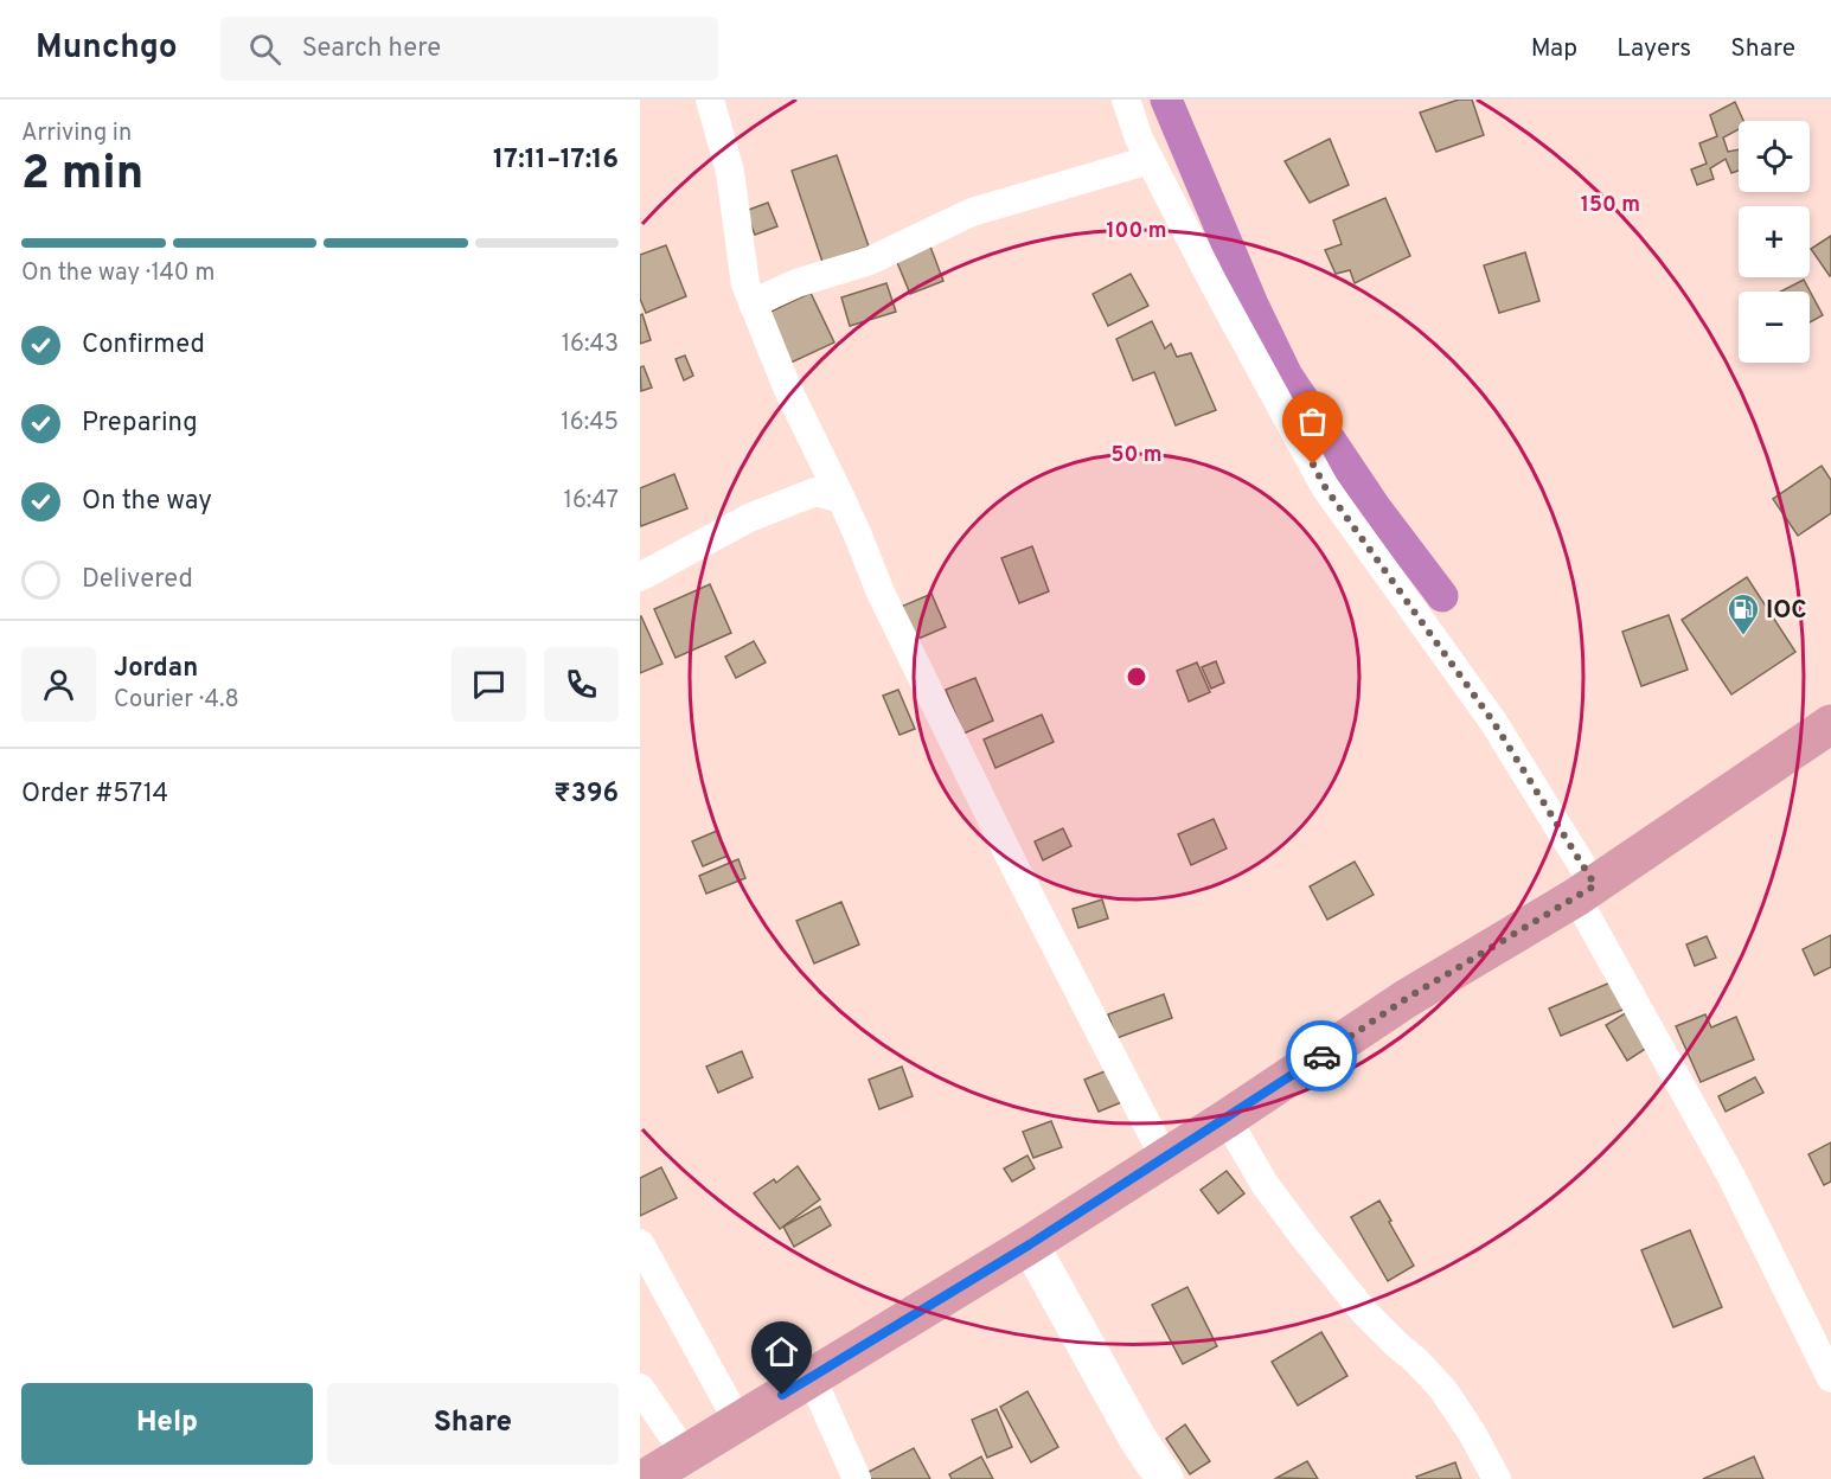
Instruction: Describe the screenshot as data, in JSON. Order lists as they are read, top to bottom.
{
  "places": {
    "fuel station": ["IOC"]
  },
  "page": {
    "header": "Munchgo",
    "search": "Search here",
    "nav": ["Map", "Layers", "Share"],
    "heading": ["2 min", "Arriving in", "17:11–17:16"],
    "panel": [
      "Jordan",
      "Courier · 4.8",
      "Order #5714",
      "₹396"
    ],
    "map_buttons": ["+", "−"],
    "bar": "On the way · 140 m",
    "list": [
      ["Confirmed", "16:43"],
      ["Preparing", "16:45"],
      ["On the way", "16:47"],
      "Delivered"
    ],
    "buttons": ["Help", "Share"]
  },
  "rings": ["150 m", "100 m", "50 m"]
}
